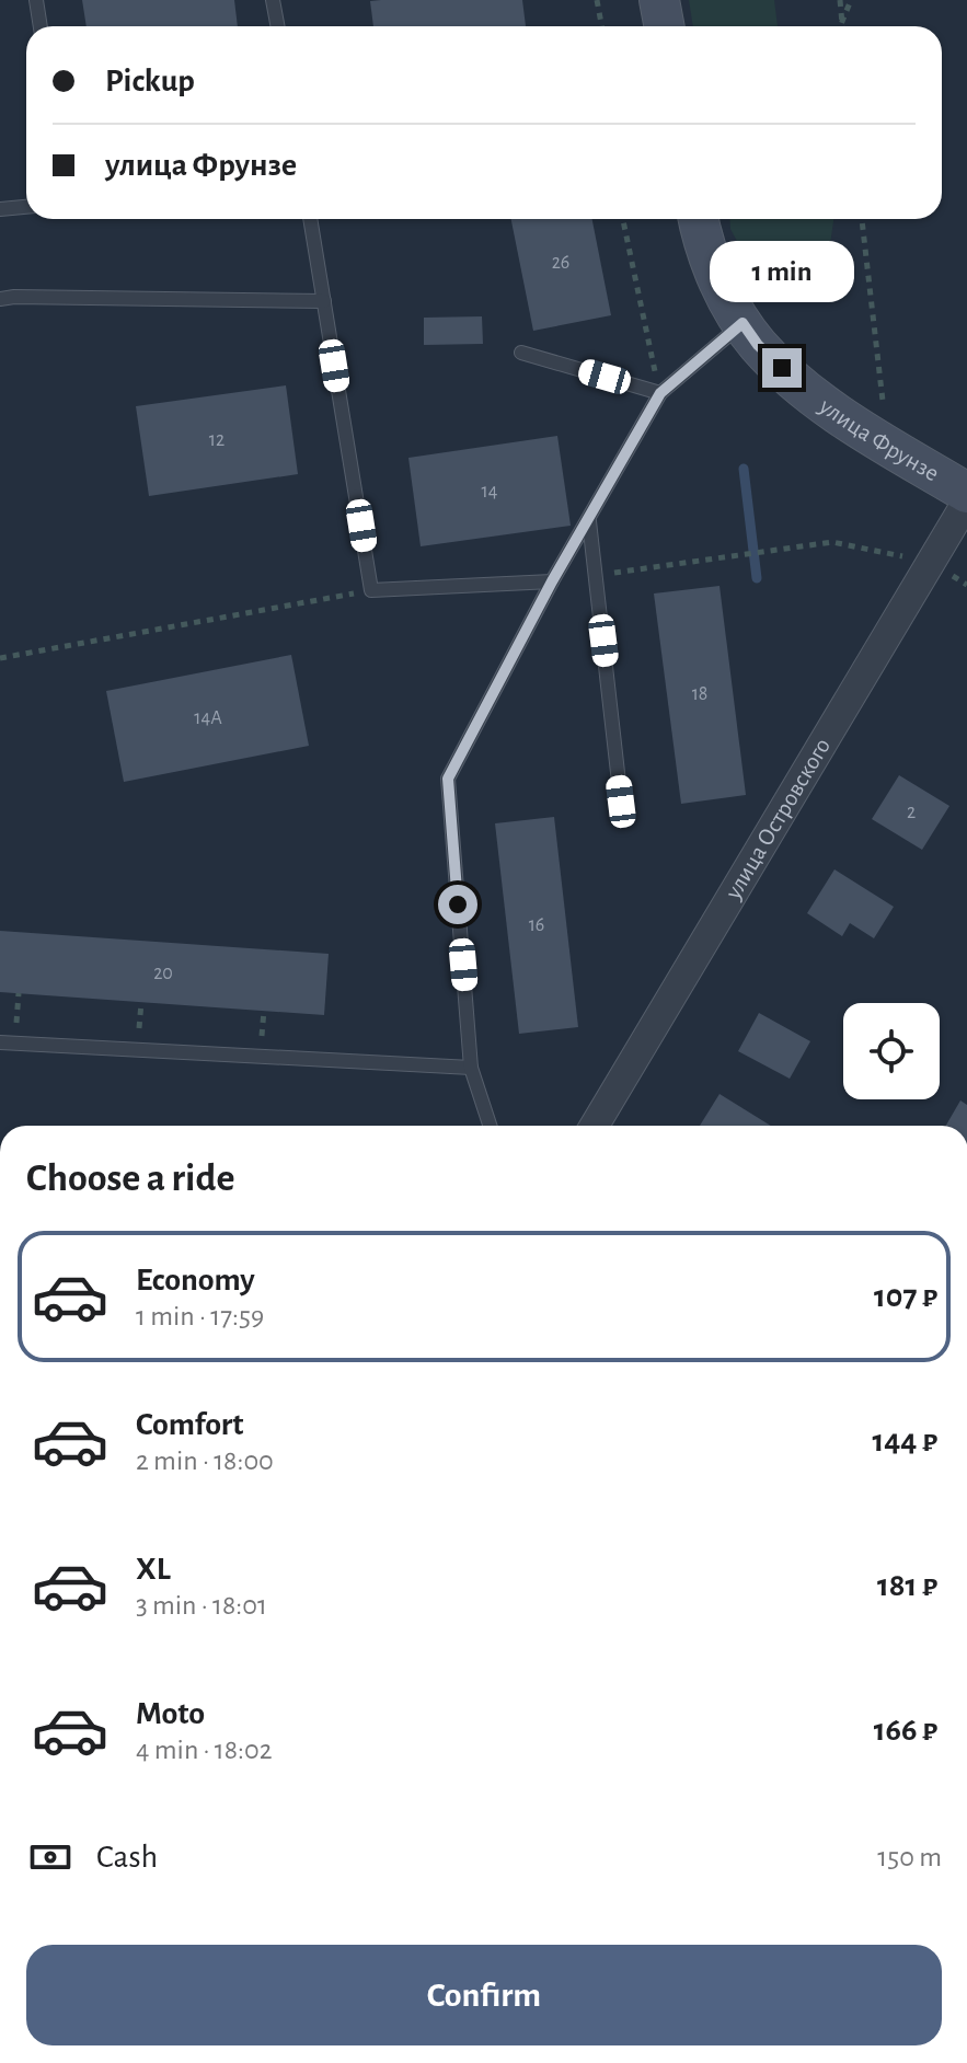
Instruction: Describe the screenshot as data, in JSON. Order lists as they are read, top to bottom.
{
  "streets": {
    "main road": ["улица Фрунзе"],
    "street": ["улица Островского"]
  },
  "house_numbers": [
    "26",
    "12",
    "14",
    "18",
    "14А",
    "2",
    "16",
    "20"
  ],
  "page": {
    "banner": ["Pickup", "улица Фрунзе"],
    "bubble": "1 min",
    "heading": "Choose a ride",
    "list": [
      {
        "name": "Economy",
        "note": "1 min · 17:59",
        "value": "107 ₽"
      },
      {
        "name": "Comfort",
        "note": "2 min · 18:00",
        "value": "144 ₽"
      },
      {
        "name": "XL",
        "note": "3 min · 18:01",
        "value": "181 ₽"
      },
      {
        "name": "Moto",
        "note": "4 min · 18:02",
        "value": "166 ₽"
      }
    ],
    "pay": ["Cash", "150 m"],
    "buttons": "Confirm"
  }
}
